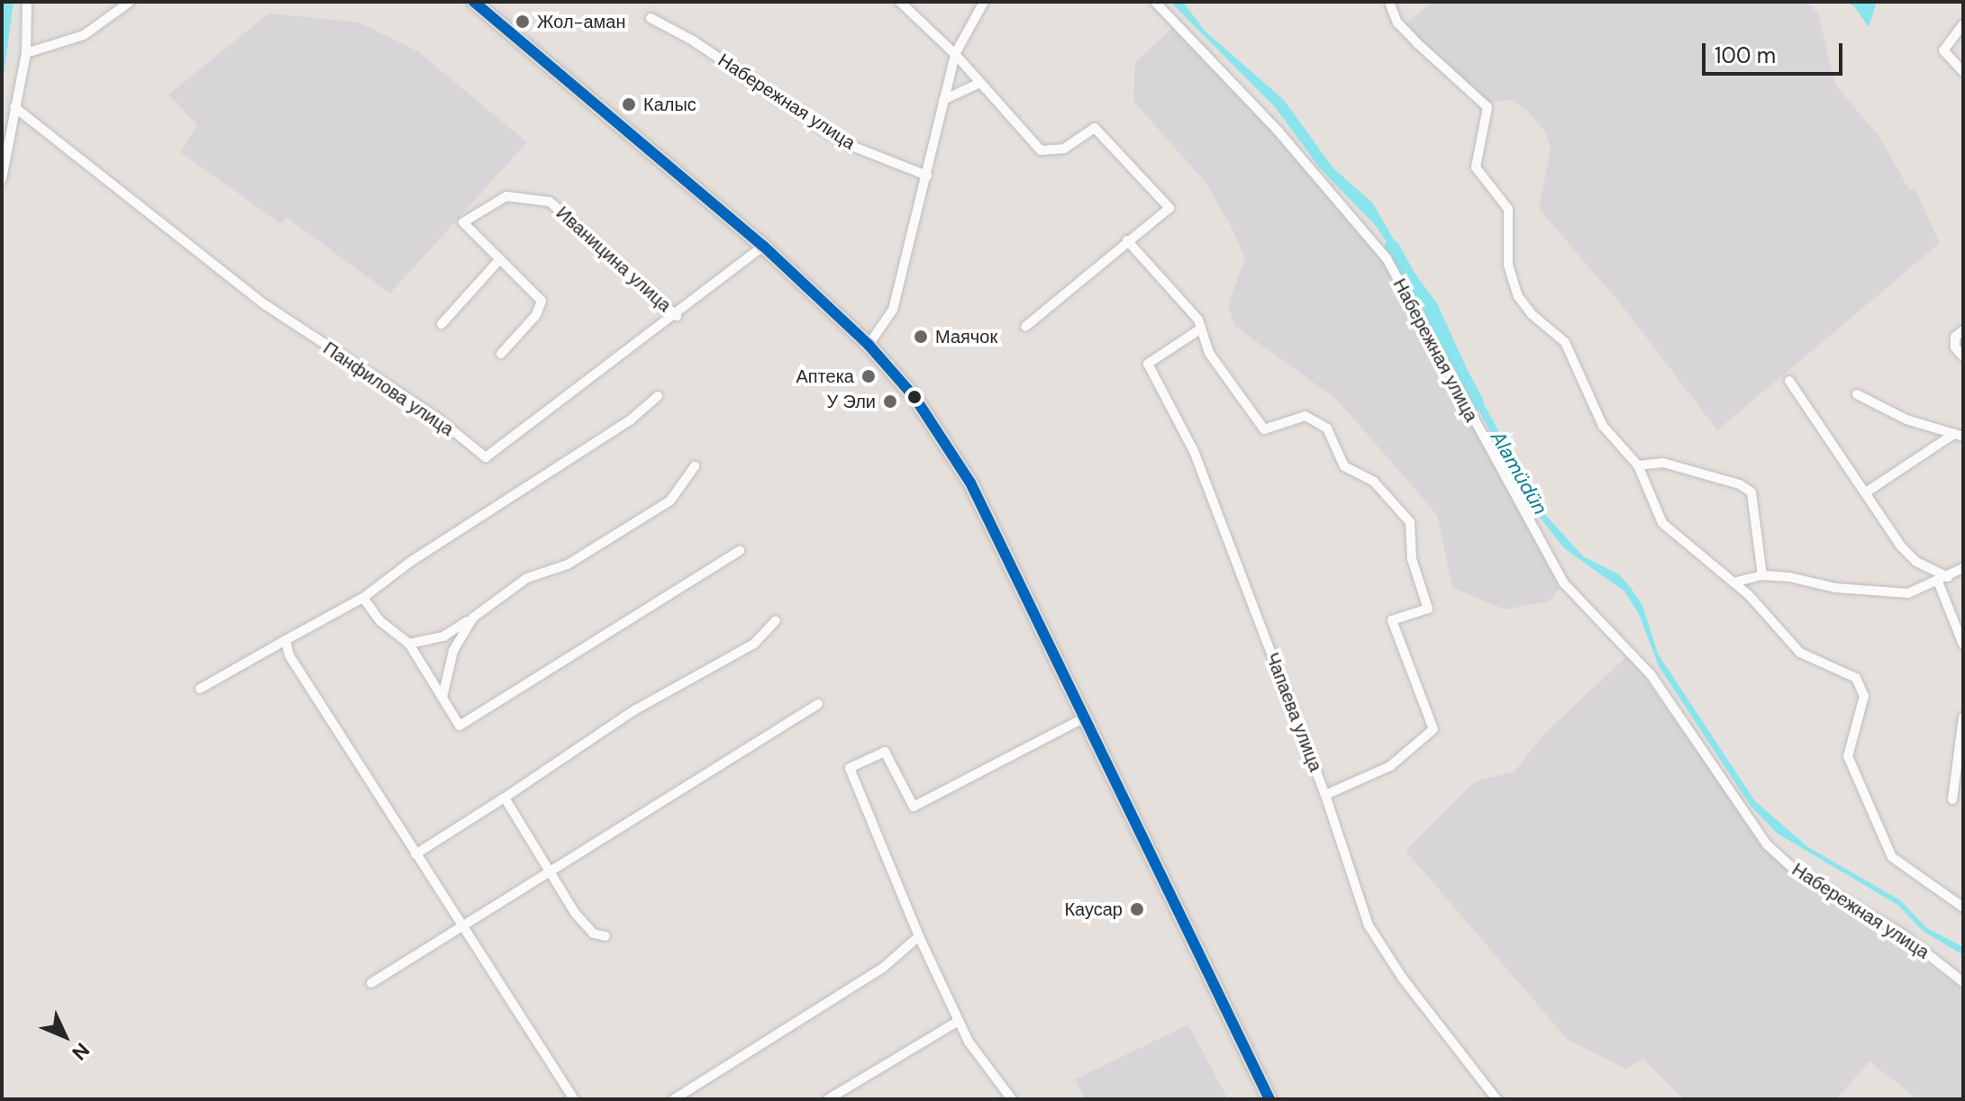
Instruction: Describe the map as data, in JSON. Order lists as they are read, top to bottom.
{
  "streets": {
    "street": [
      "Набережная улица",
      "Иваницина улица",
      "Панфилова улица",
      "Чапаева улица"
    ]
  },
  "crossings": [
    ["Иваницина улица", "Панфилова улица"]
  ],
  "water": ["Alamüdün"],
  "places": [
    "Жол-аман",
    "Калыс",
    "Маячок",
    "Аптека",
    "У Эли",
    "Каусар"
  ],
  "scale_bar": "100 m",
  "north": "bottom right"
}
